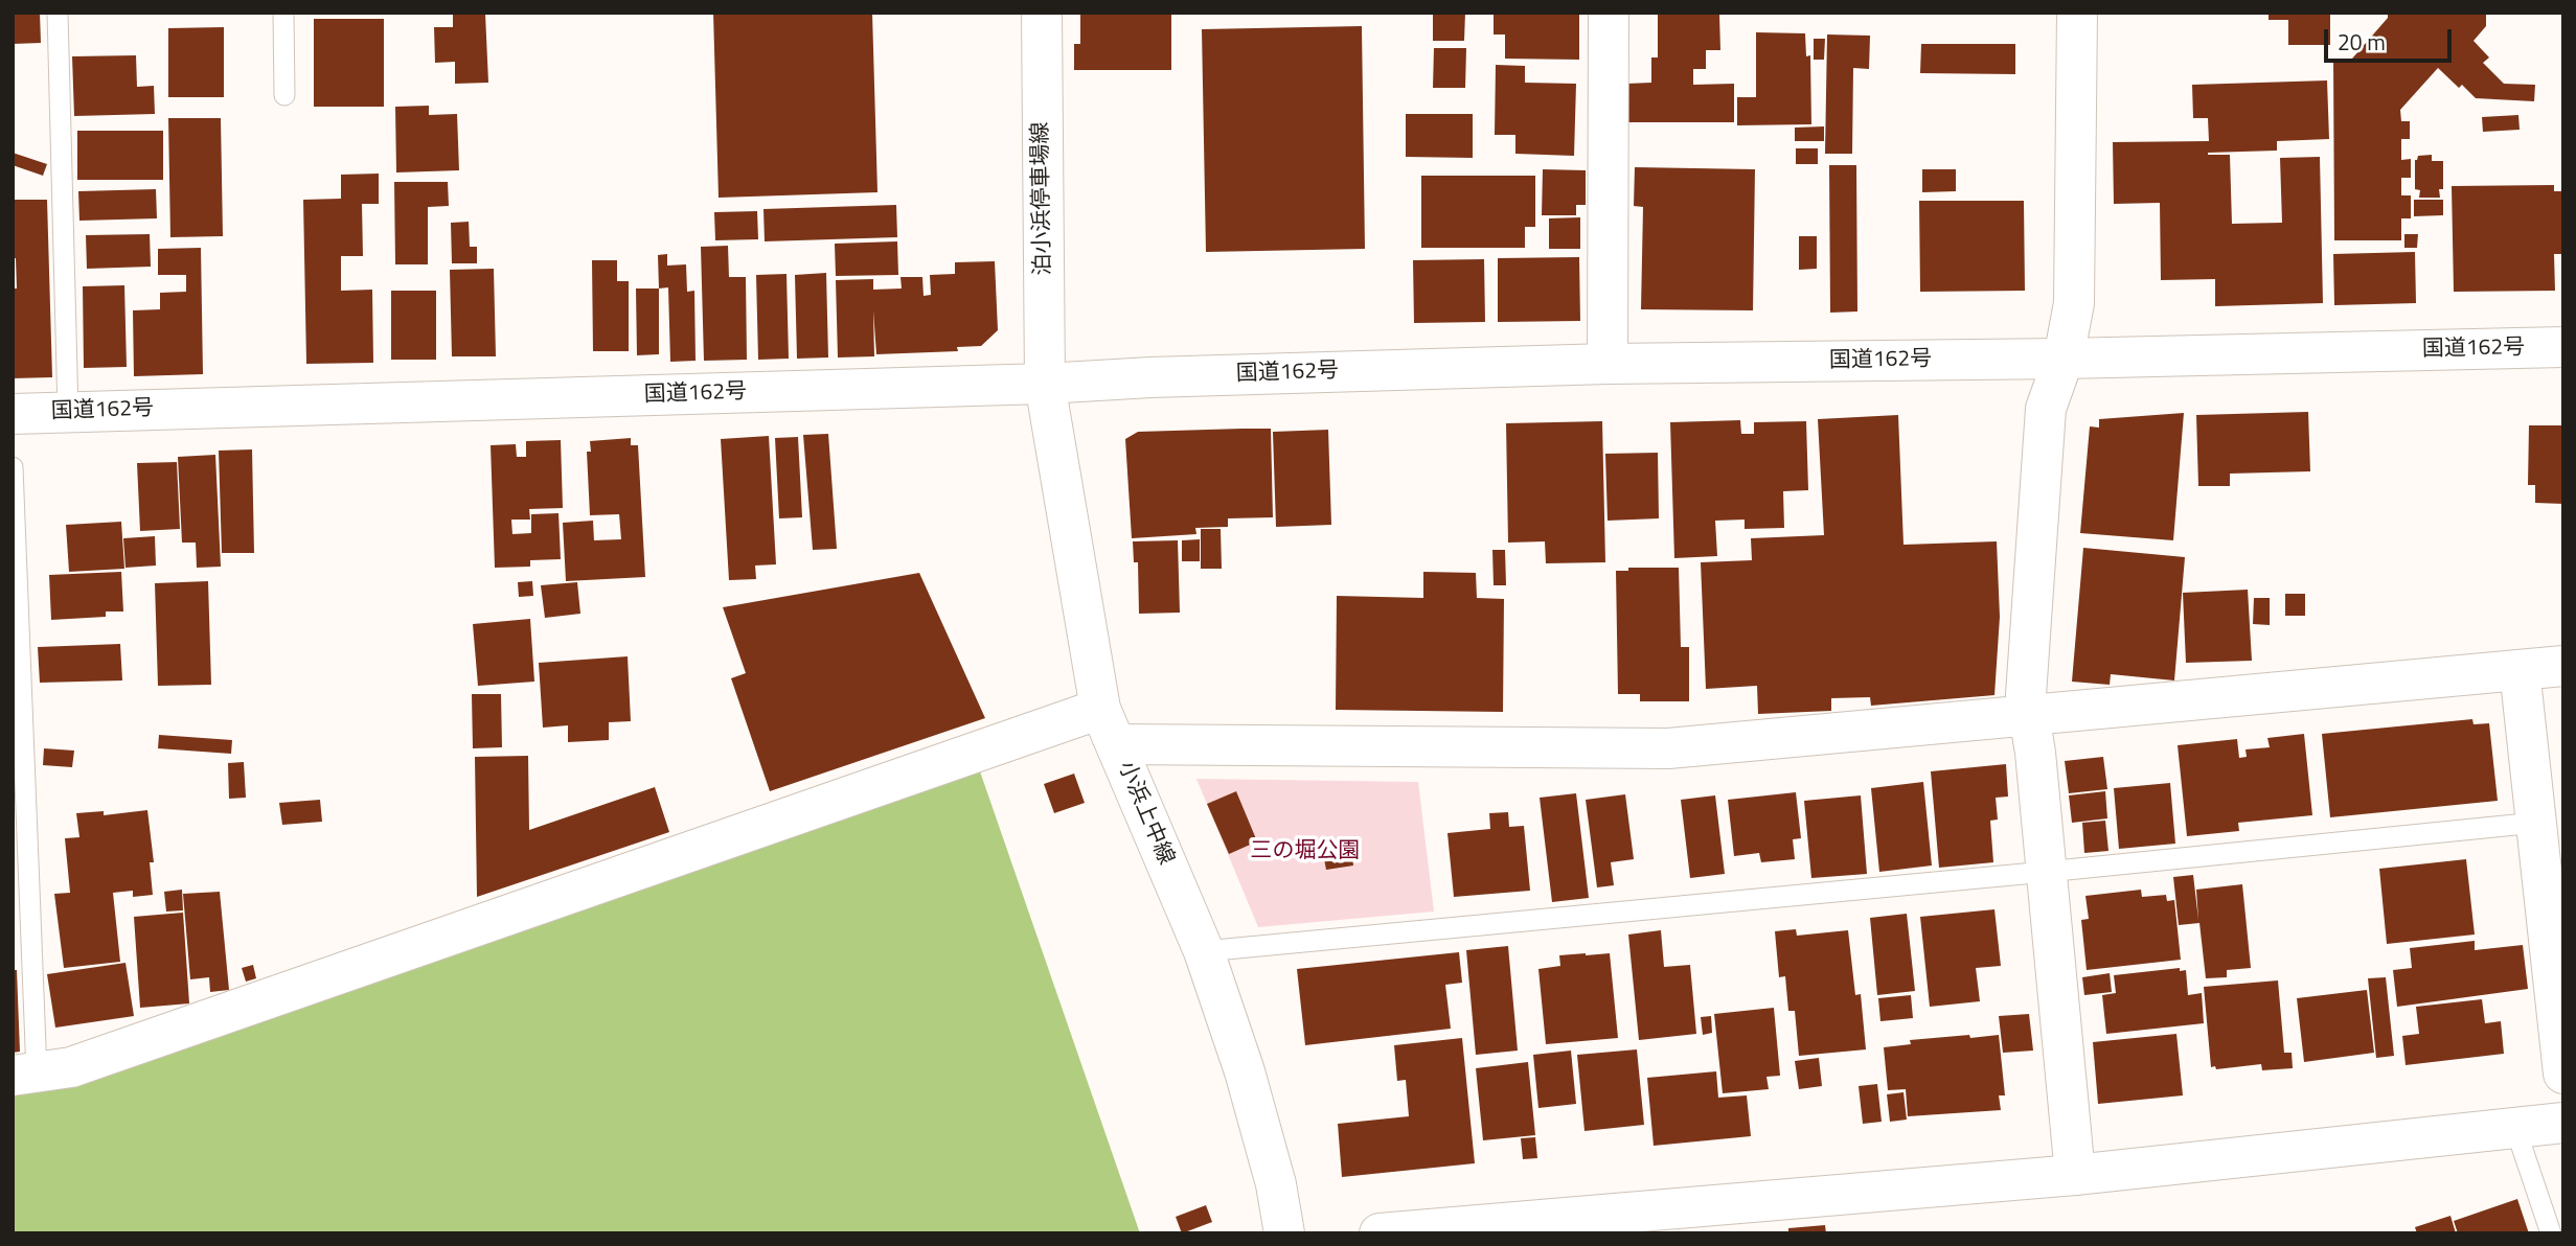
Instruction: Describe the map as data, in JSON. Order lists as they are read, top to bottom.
{
  "streets": {
    "main road": ["泊小浜停車場線", "国道162号", "小浜上中線"]
  },
  "crossings": [
    ["泊小浜停車場線", "国道162号"],
    ["泊小浜停車場線", "小浜上中線"],
    ["国道162号", "小浜上中線"]
  ],
  "parks": ["三の堀公園"],
  "scale_bar": "20 m"
}
